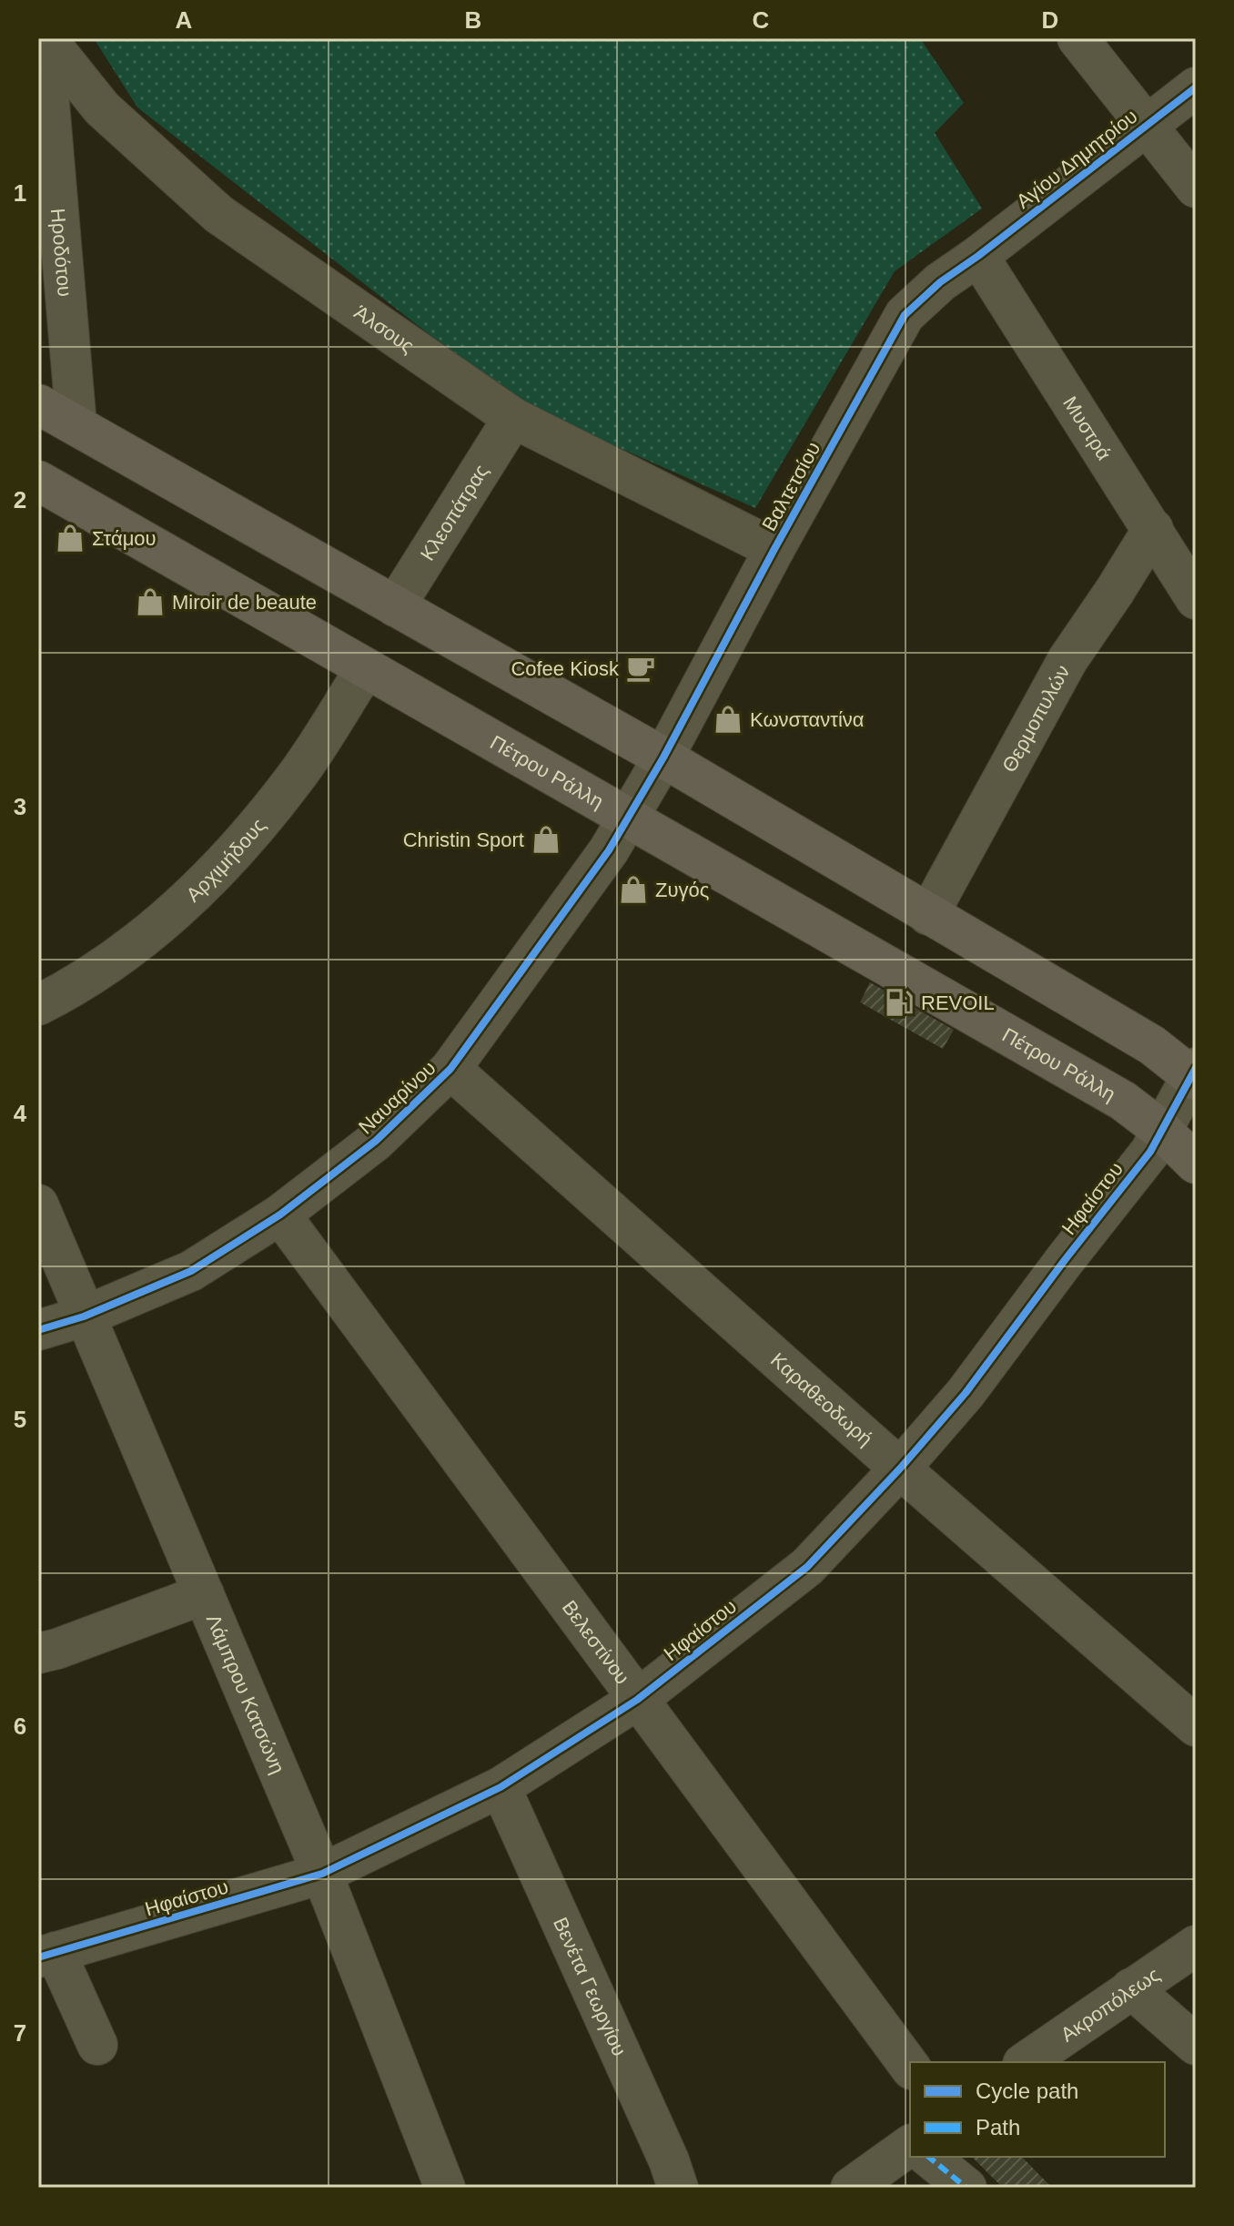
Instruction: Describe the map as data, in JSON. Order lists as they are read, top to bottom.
{
  "streets": {
    "main road": ["Πέτρου Ράλλη"],
    "street": [
      "Αγίου Δημητρίου",
      "Ηροδότου",
      "Άλσους",
      "Μυστρά",
      "Βαλτετσίου",
      "Κλεοπάτρας",
      "Θερμοπυλών",
      "Αρχιμήδους",
      "Ναυαρίνου",
      "Ηφαίστου",
      "Καραθεοδωρή",
      "Βελεστίνου",
      "Λάμπρου Κατσώνη",
      "Βενέτα Γεωργίου",
      "Ακροπόλεως"
    ]
  },
  "crossings": [
    ["Αγίου Δημητρίου", "Μυστρά"],
    ["Αγίου Δημητρίου", "Βαλτετσίου"],
    ["Ηροδότου", "Άλσους"],
    ["Άλσους", "Βαλτετσίου"],
    ["Άλσους", "Κλεοπάτρας"],
    ["Μυστρά", "Βαλτετσίου"],
    ["Μυστρά", "Θερμοπυλών"],
    ["Βαλτετσίου", "Ναυαρίνου"],
    ["Πέτρου Ράλλη", "Αρχιμήδους"],
    ["Πέτρου Ράλλη", "Ναυαρίνου"],
    ["Πέτρου Ράλλη", "Ηφαίστου"],
    ["Ναυαρίνου", "Καραθεοδωρή"],
    ["Ναυαρίνου", "Βελεστίνου"],
    ["Ναυαρίνου", "Λάμπρου Κατσώνη"],
    ["Ηφαίστου", "Καραθεοδωρή"],
    ["Ηφαίστου", "Βελεστίνου"],
    ["Ηφαίστου", "Λάμπρου Κατσώνη"],
    ["Ηφαίστου", "Βενέτα Γεωργίου"]
  ],
  "places": {
    "shop": [
      "Στάμου",
      "Miroir de beaute",
      "Κωνσταντίνα",
      "Christin Sport",
      "Ζυγός"
    ],
    "cafe": ["Cofee Kiosk"],
    "fuel station": ["REVOIL"]
  },
  "legend": ["Cycle path", "Path"],
  "grid": {
    "columns": [
      "A",
      "B",
      "C",
      "D"
    ],
    "rows": [
      "1",
      "2",
      "3",
      "4",
      "5",
      "6",
      "7"
    ]
  }
}
